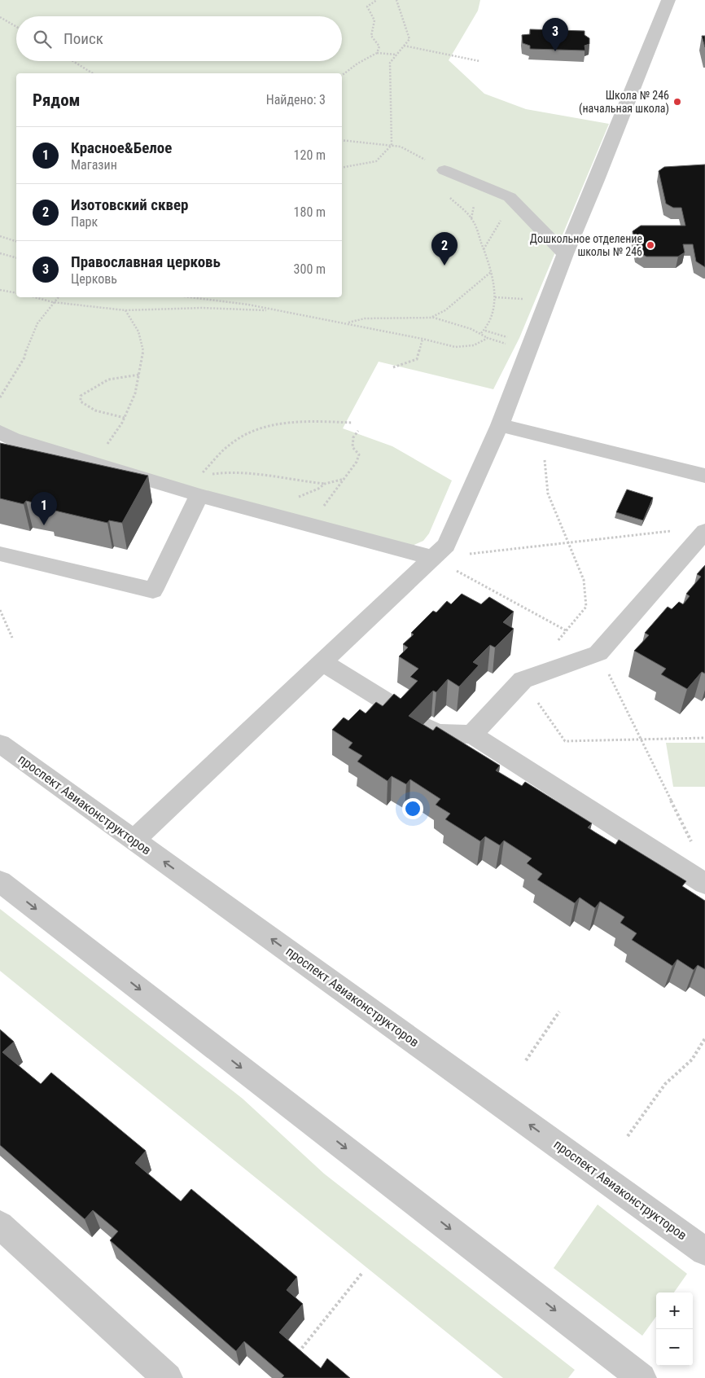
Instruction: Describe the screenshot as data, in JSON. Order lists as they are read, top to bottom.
{
  "streets": {
    "street": ["проспект Авиаконструкторов"]
  },
  "places": ["Школа № 246 (начальная школа)", "Дошкольное отделение школы № 246"],
  "page": {
    "search": "Поиск",
    "pins": ["3", "2", "1"],
    "heading": ["Рядом", "Найдено: 3"],
    "list": [
      {
        "mark": "1",
        "name": "Красное&Белое",
        "note": "Магазин",
        "value": "120 m"
      },
      {
        "mark": "2",
        "name": "Изотовский сквер",
        "note": "Парк",
        "value": "180 m"
      },
      {
        "mark": "3",
        "name": "Православная церковь",
        "note": "Церковь",
        "value": "300 m"
      }
    ],
    "map_buttons": ["+", "−"]
  }
}
